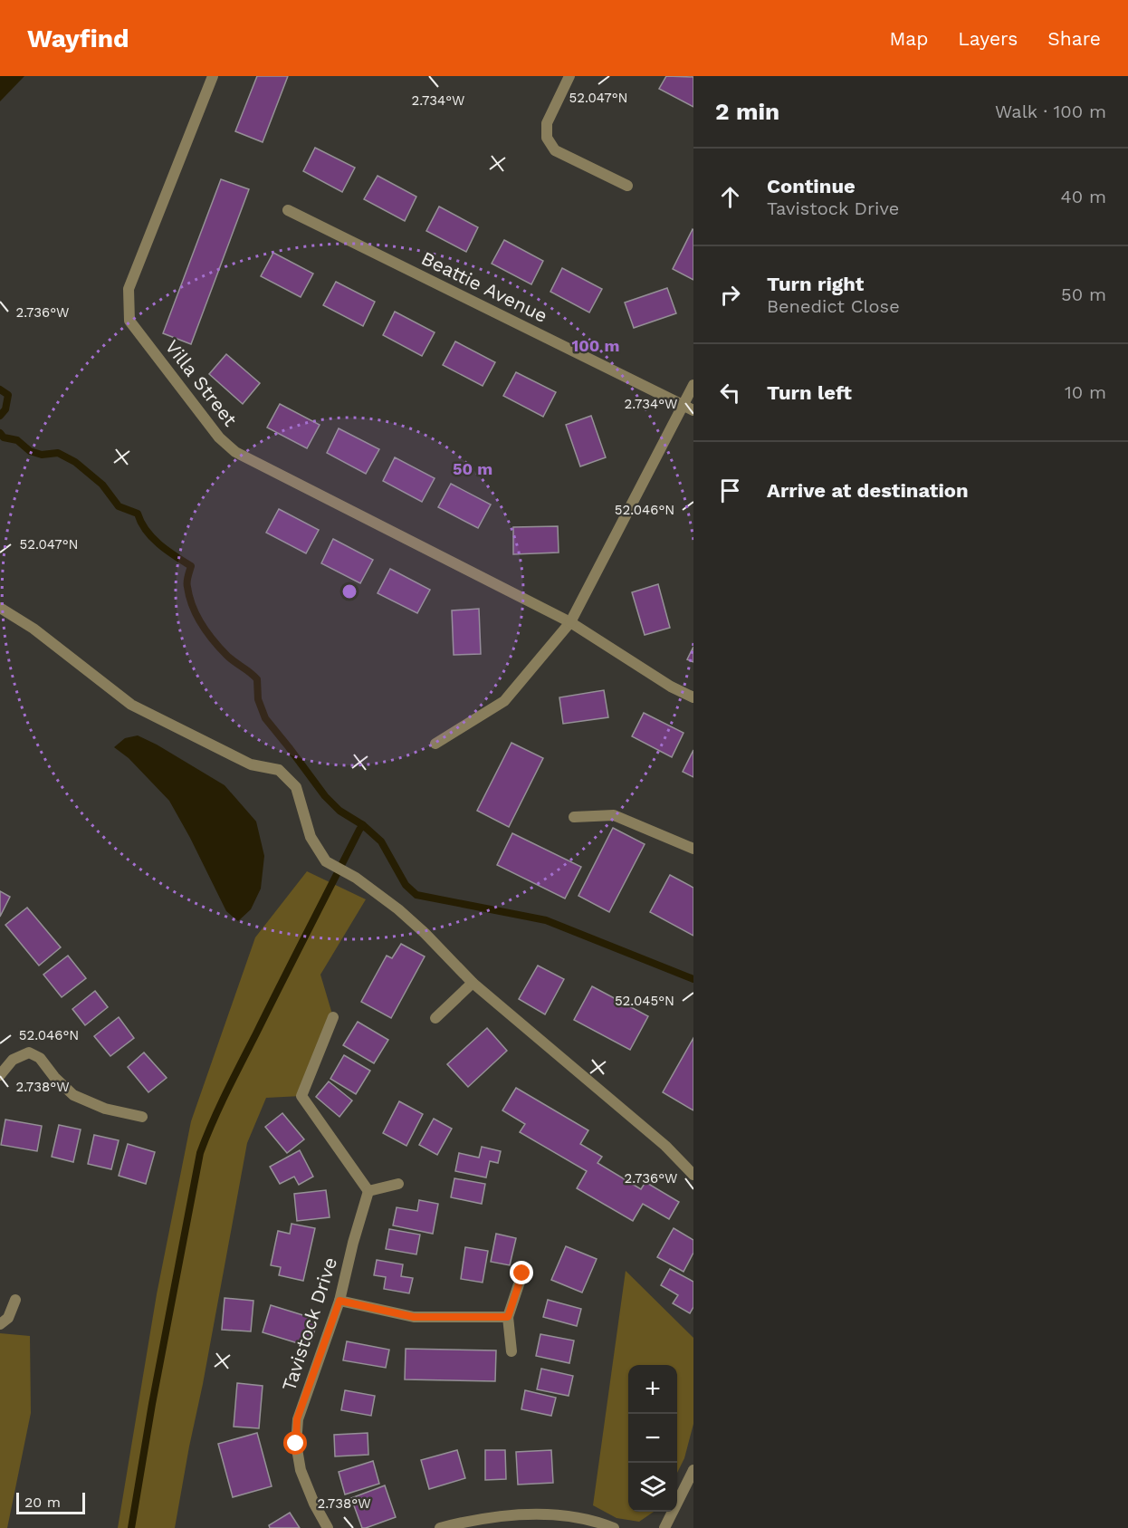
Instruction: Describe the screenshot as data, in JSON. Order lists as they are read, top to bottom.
{
  "streets": {
    "street": ["Beattie Avenue", "Villa Street", "Tavistock Drive"]
  },
  "scale_bar": "20 m",
  "page": {
    "header": "Wayfind",
    "nav": ["Map", "Layers", "Share"],
    "heading": ["2 min", "Walk · 100 m"],
    "list": [
      ["Continue", "Tavistock Drive", "40 m"],
      ["Turn right", "Benedict Close", "50 m"],
      ["Turn left", "10 m"],
      "Arrive at destination"
    ],
    "map_buttons": ["+", "−"],
    "scale": "20 m"
  },
  "coordinates": [
    "52.047°N",
    "2.734°W",
    "2.736°W",
    "52.046°N",
    "52.045°N",
    "2.738°W"
  ],
  "rings": ["100 m", "50 m"]
}
